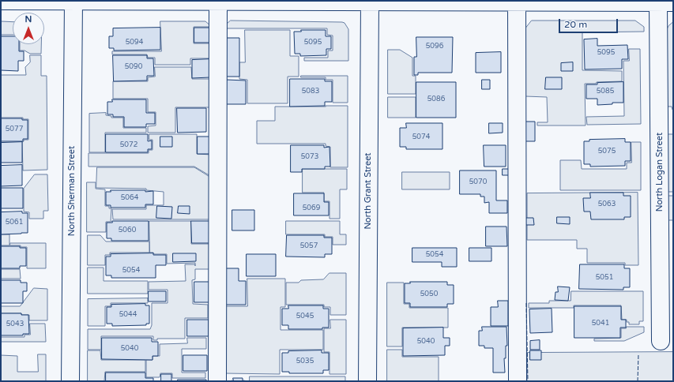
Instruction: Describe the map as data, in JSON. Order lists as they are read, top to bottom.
{
  "streets": {
    "street": ["North Logan Street", "North Sherman Street", "North Grant Street"]
  },
  "house_numbers": [
    "5094",
    "5095",
    "5096",
    "5095",
    "5090",
    "5083",
    "5085",
    "5086",
    "5077",
    "5074",
    "5072",
    "5075",
    "5073",
    "5070",
    "5064",
    "5063",
    "5069",
    "5061",
    "5060",
    "5057",
    "5054",
    "5054",
    "5051",
    "5050",
    "5044",
    "5045",
    "5041",
    "5043",
    "5040",
    "5040",
    "5035"
  ],
  "scale_bar": "20 m",
  "north": "top"
}
